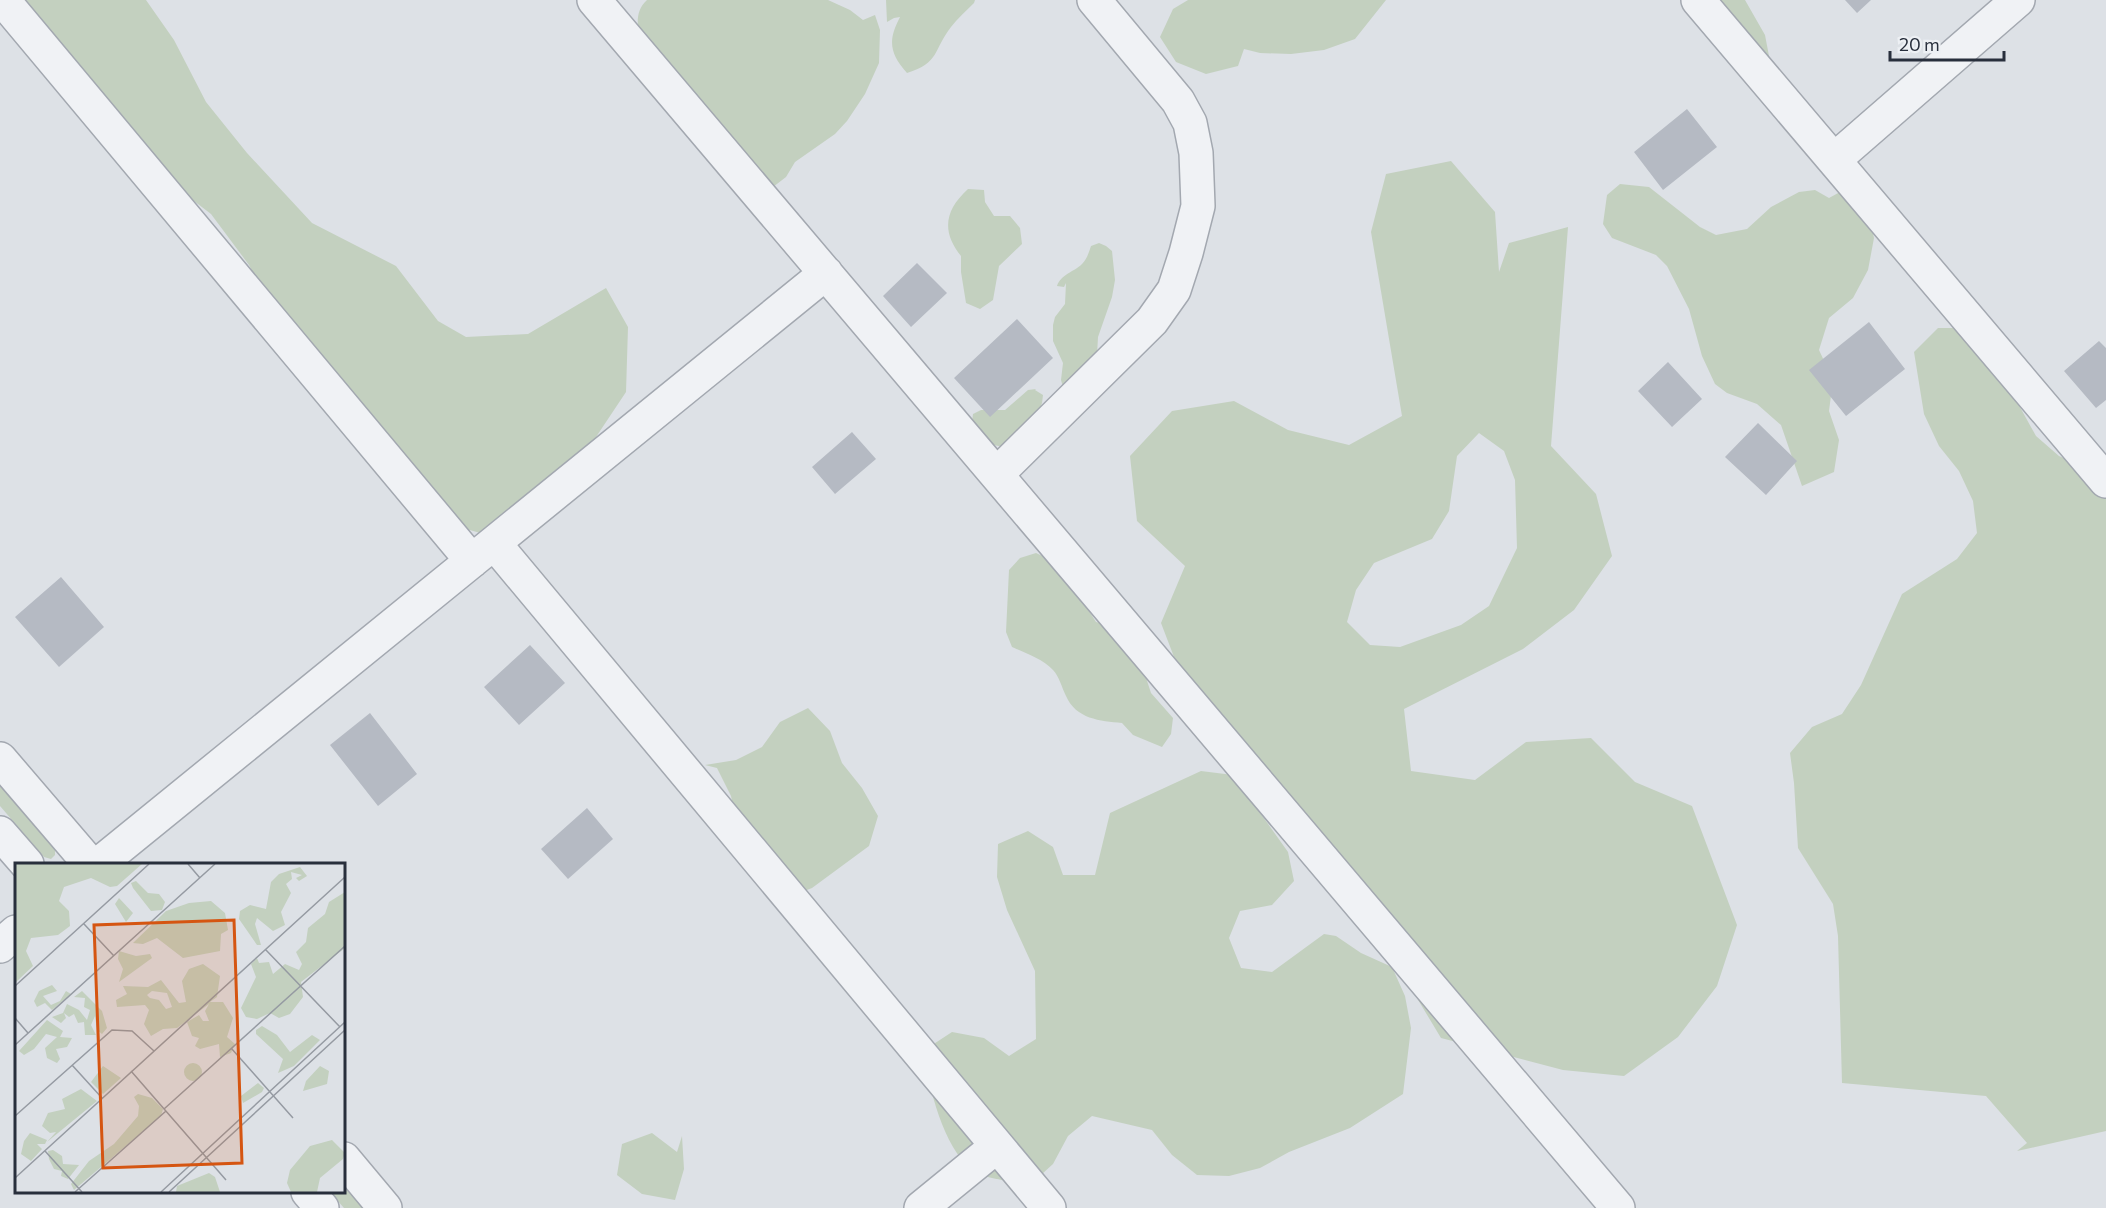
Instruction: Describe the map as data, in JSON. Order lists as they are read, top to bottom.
{
  "scale_bar": "20 m"
}
